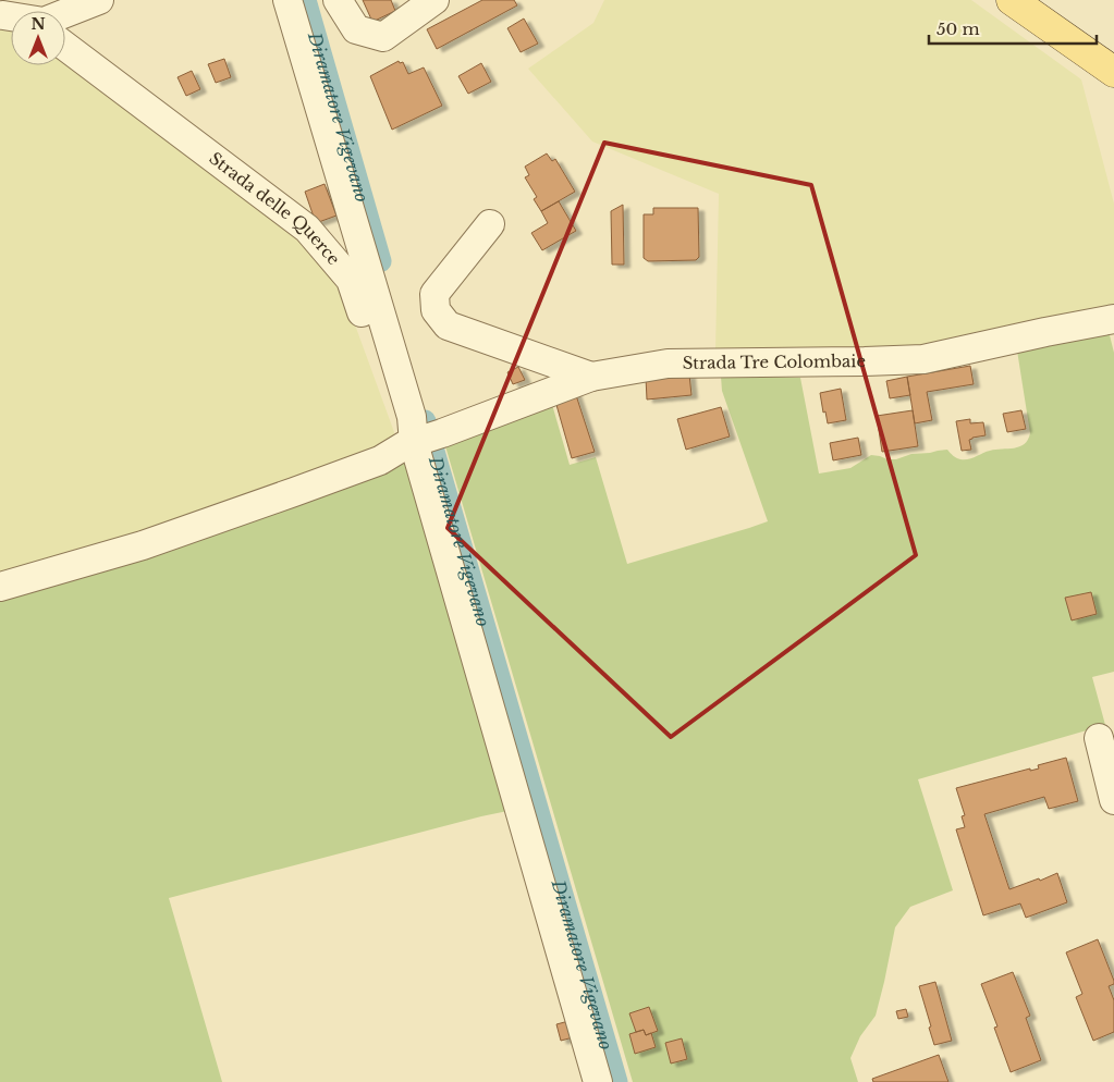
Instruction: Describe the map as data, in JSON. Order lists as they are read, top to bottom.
{
  "streets": {
    "street": ["Strada delle Querce", "Strada Tre Colombaie"]
  },
  "crossings": [
    ["Strada delle Querce", "Strada Tre Colombaie"]
  ],
  "water": ["Diramatore Vigevano"],
  "scale_bar": "50 m",
  "north": "top"
}
